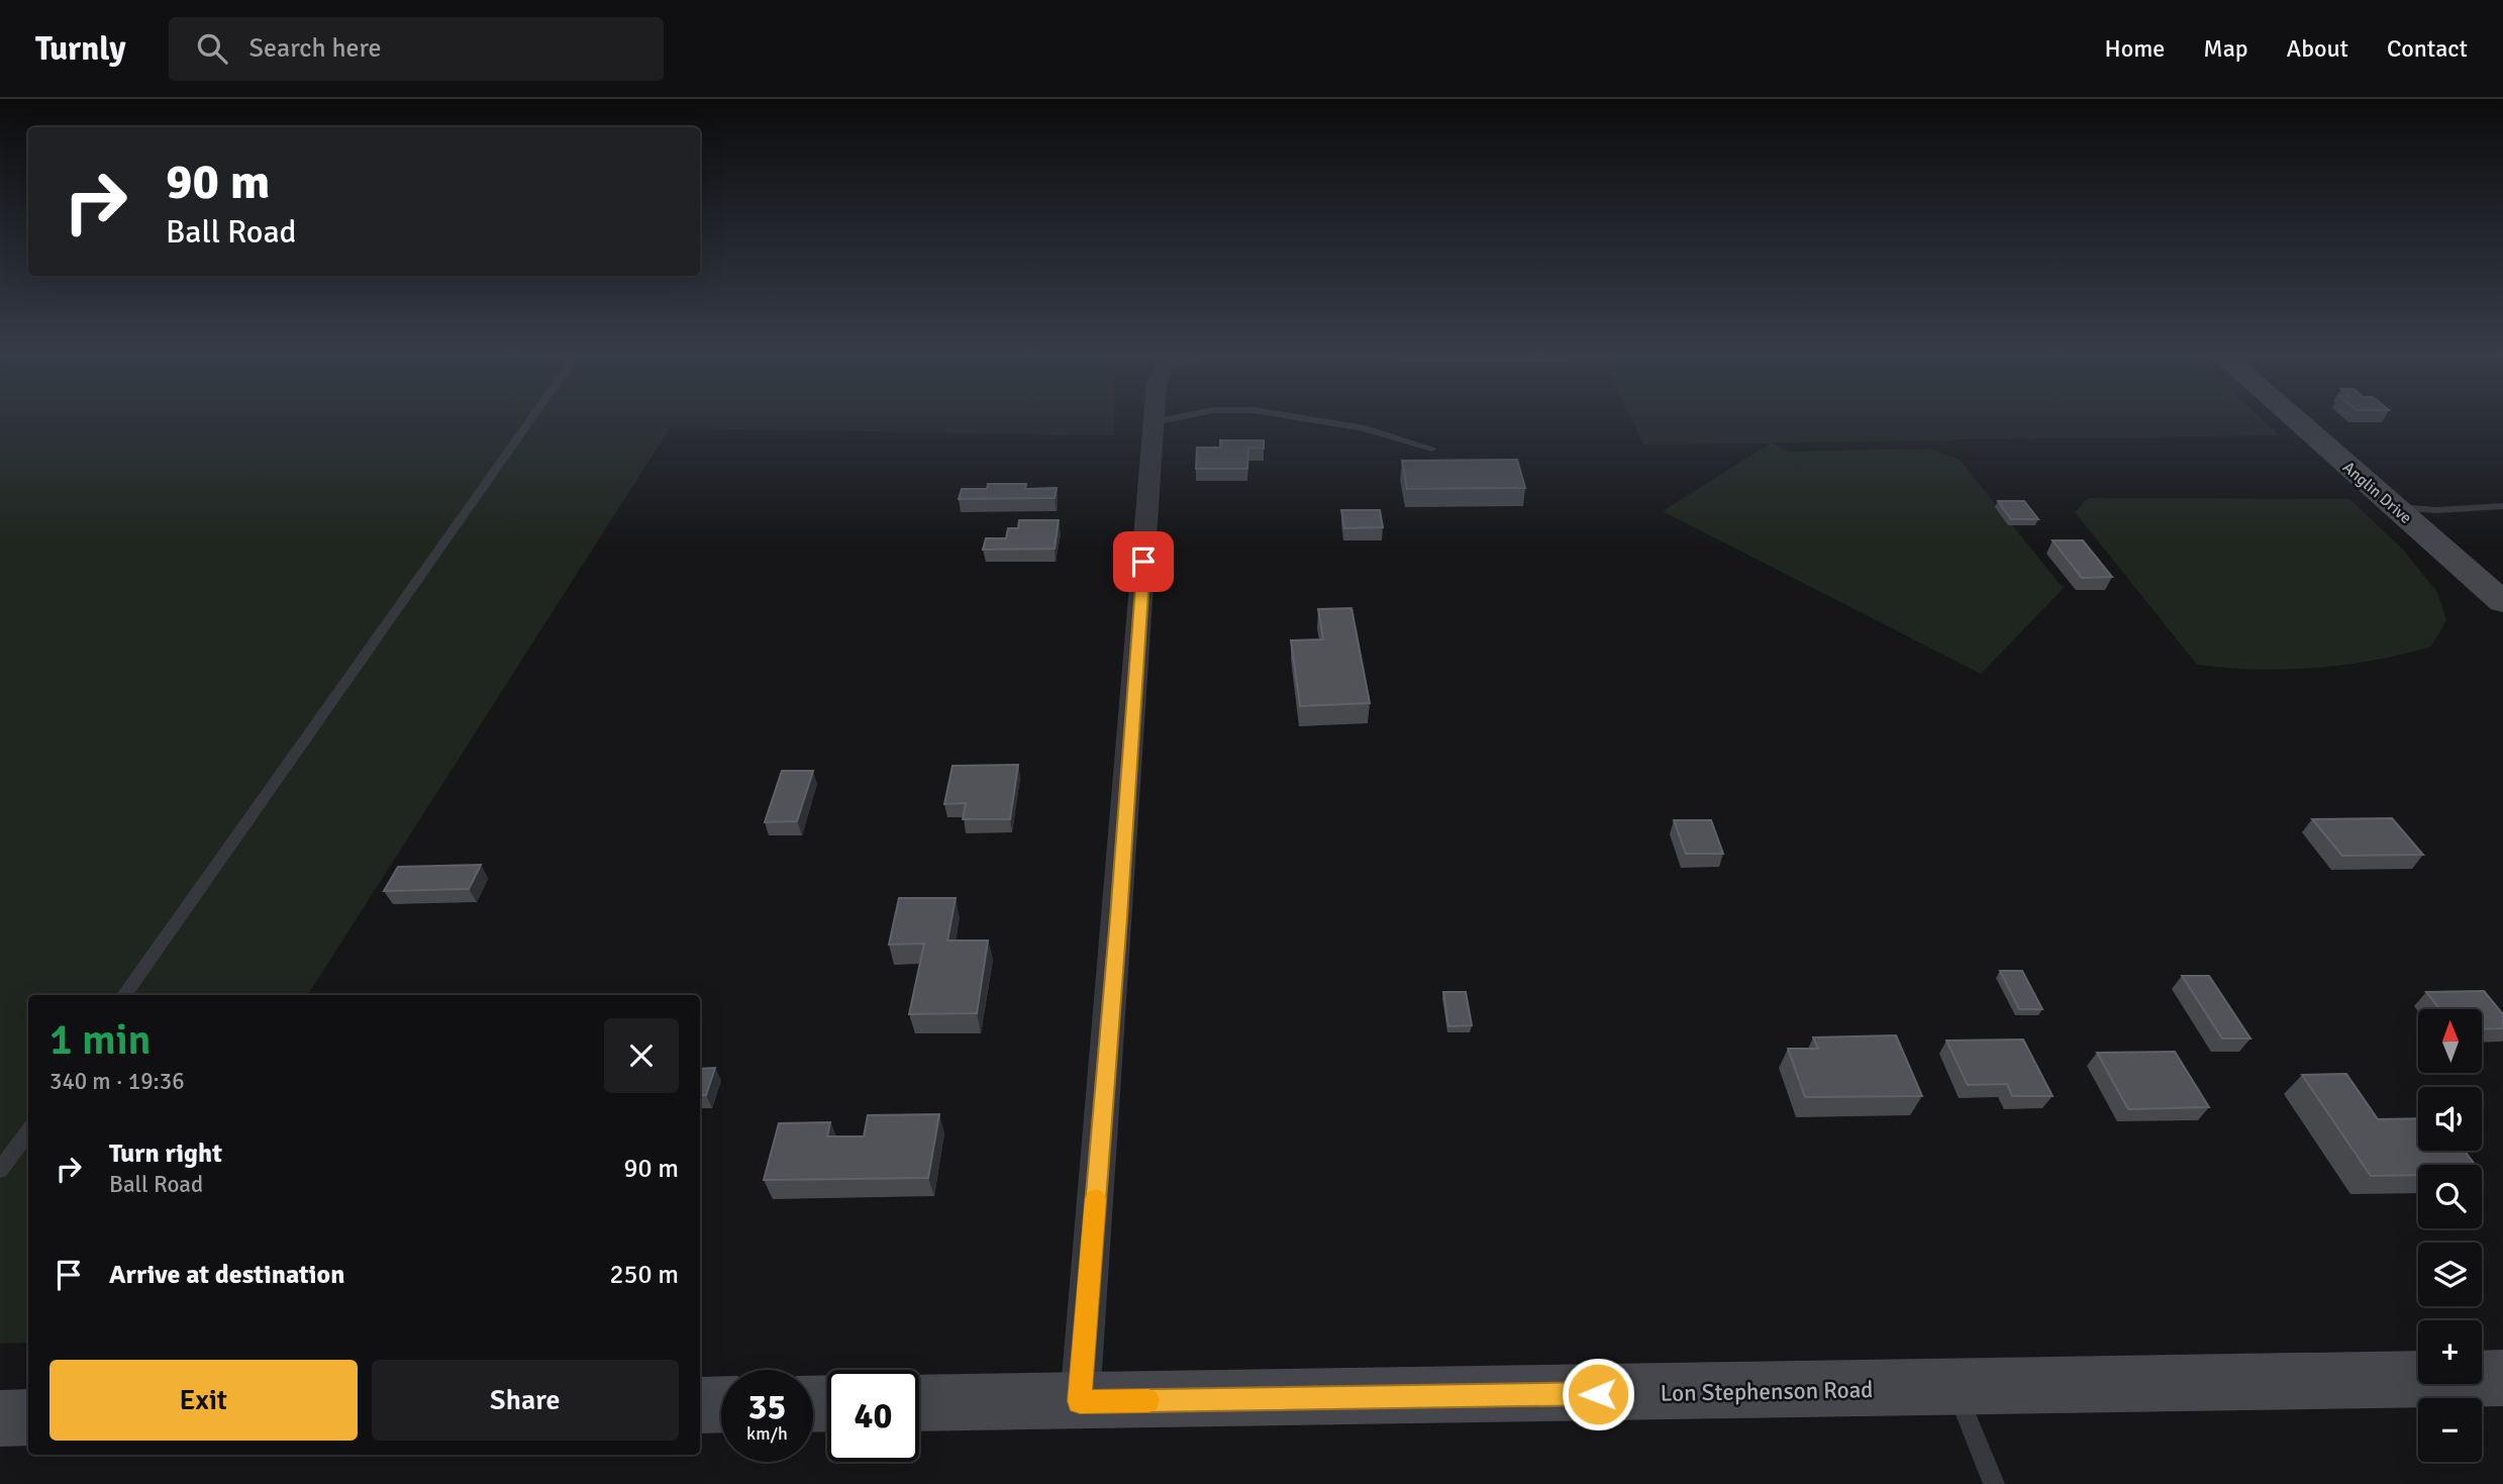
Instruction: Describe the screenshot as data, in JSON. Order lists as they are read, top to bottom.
{
  "streets": {
    "street": ["Anglin Drive", "Lon Stephenson Road"]
  },
  "north": "top",
  "page": {
    "header": "Turnly",
    "search": "Search here",
    "nav": [
      "Home",
      "Map",
      "About",
      "Contact"
    ],
    "turn": ["90 m", "Ball Road"],
    "heading": ["1 min", "340 m · 19:36"],
    "map_buttons": ["+", "−"],
    "list": [
      {
        "name": "Turn right",
        "note": "Ball Road",
        "value": "90 m"
      },
      {
        "name": "Arrive at destination",
        "value": "250 m"
      }
    ],
    "buttons": ["Exit", "Share"],
    "speed": "35 km/h",
    "limit": "40"
  }
}
